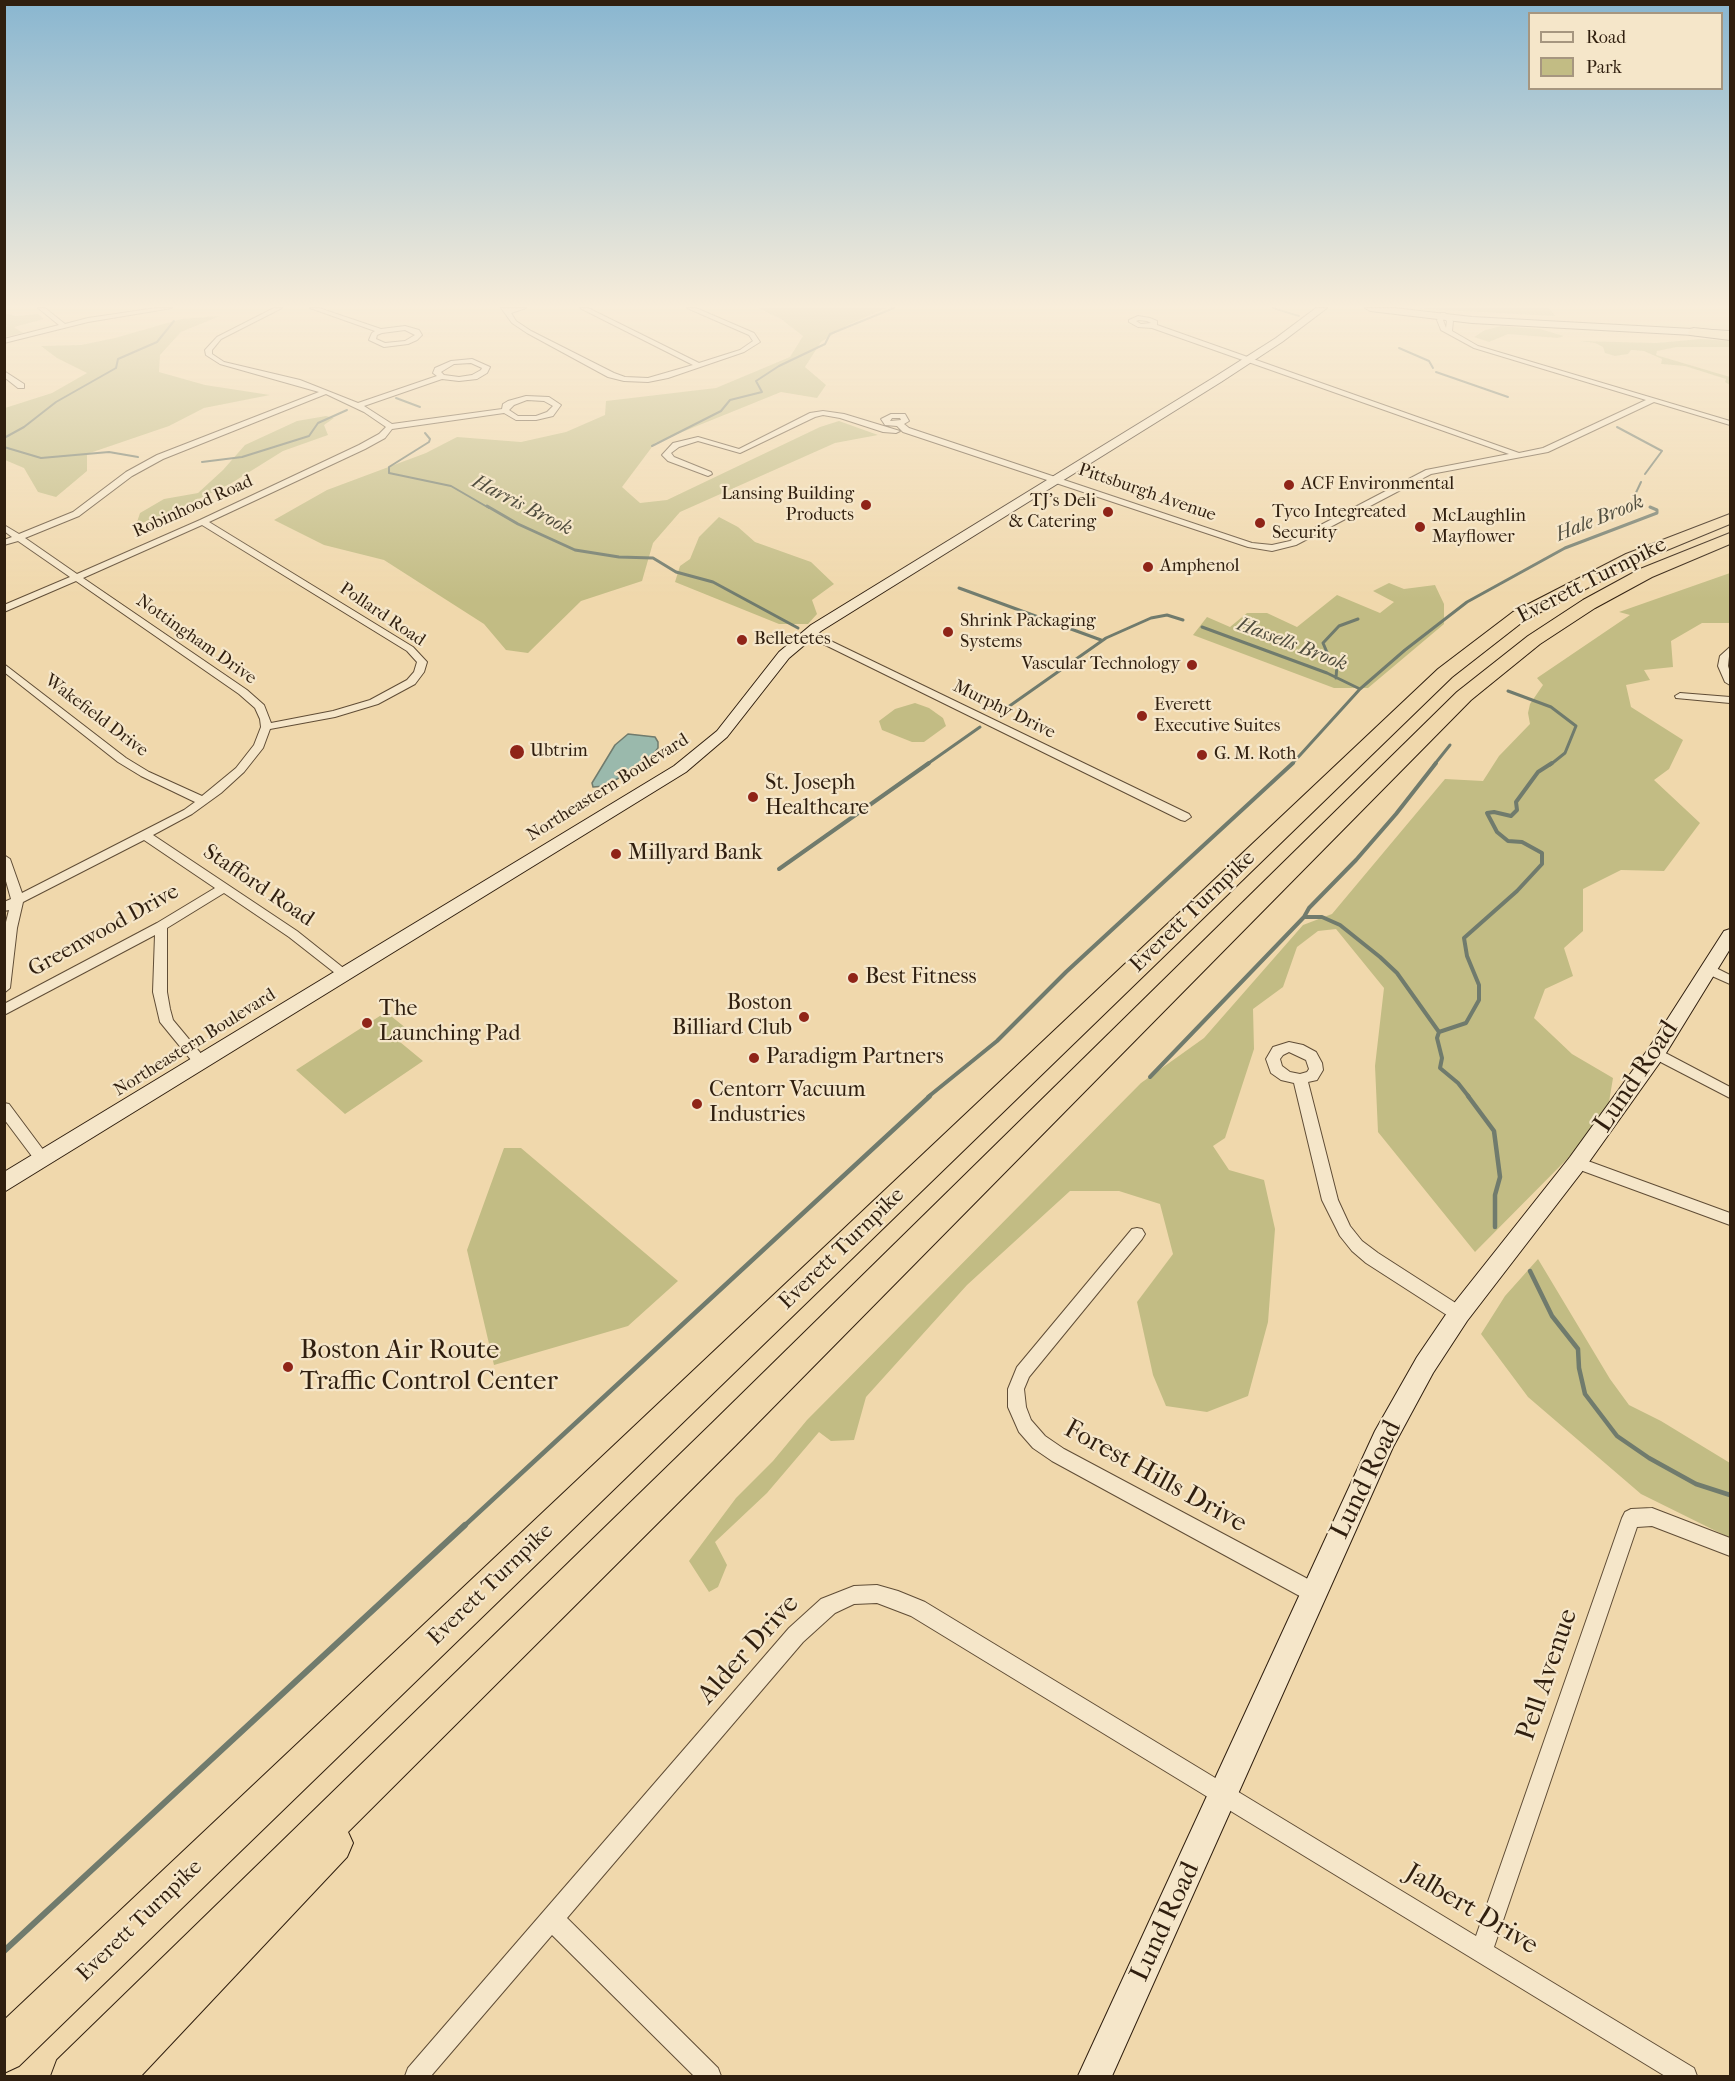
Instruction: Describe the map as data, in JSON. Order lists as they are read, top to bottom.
{
  "streets": {
    "highway": ["Everett Turnpike"],
    "street": [
      "Pittsburgh Avenue",
      "Robinhood Road",
      "Pollard Road",
      "Nottingham Drive",
      "Murphy Drive",
      "Wakefield Drive",
      "Northeastern Boulevard",
      "Stafford Road",
      "Greenwood Drive",
      "Lund Road",
      "Forest Hills Drive",
      "Alder Drive",
      "Pell Avenue",
      "Jalbert Drive"
    ]
  },
  "crossings": [
    ["Pittsburgh Avenue", "Northeastern Boulevard"],
    ["Robinhood Road", "Pollard Road"],
    ["Robinhood Road", "Nottingham Drive"],
    ["Pollard Road", "Nottingham Drive"],
    ["Murphy Drive", "Northeastern Boulevard"],
    ["Northeastern Boulevard", "Stafford Road"],
    ["Stafford Road", "Greenwood Drive"],
    ["Lund Road", "Forest Hills Drive"],
    ["Lund Road", "Alder Drive"],
    ["Lund Road", "Jalbert Drive"],
    ["Alder Drive", "Jalbert Drive"],
    ["Pell Avenue", "Jalbert Drive"]
  ],
  "water": ["Harris Brook", "Hale Brook", "Hassells Brook"],
  "places": [
    "ACF Environmental",
    "Lansing Building Products",
    "TJ's Deli & Catering",
    "Tyco Integreated Security",
    "McLaughlin Mayflower",
    "Amphenol",
    "Shrink Packaging Systems",
    "Belletetes",
    "Vascular Technology",
    "Everett Executive Suites",
    "Ubtrim",
    "G. M. Roth",
    "St. Joseph Healthcare",
    "Millyard Bank",
    "Best Fitness",
    "Boston Billiard Club",
    "The Launching Pad",
    "Paradigm Partners",
    "Centorr Vacuum Industries",
    "Boston Air Route Traffic Control Center"
  ],
  "legend": ["Road", "Park"]
}
